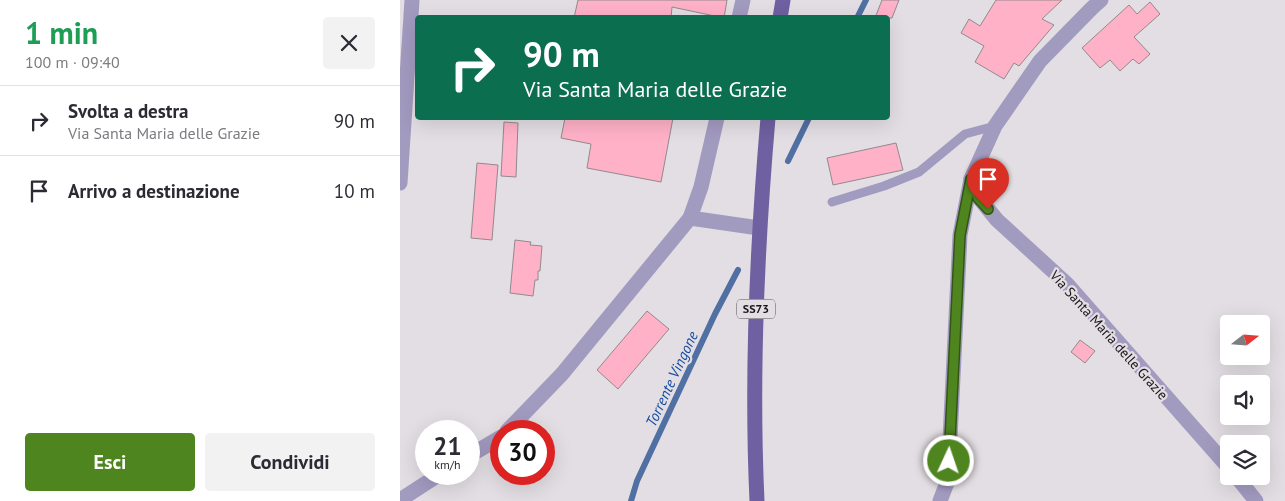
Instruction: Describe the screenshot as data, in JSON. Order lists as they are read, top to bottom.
{
  "streets": {
    "main road": ["SS73"],
    "street": ["Via Santa Maria delle Grazie"]
  },
  "water": ["Torrente Vingone"],
  "north": "right",
  "page": {
    "heading": ["1 min", "100 m · 09:40"],
    "turn": ["90 m", "Via Santa Maria delle Grazie"],
    "list": [
      {
        "name": "Svolta a destra",
        "note": "Via Santa Maria delle Grazie",
        "value": "90 m"
      },
      {
        "name": "Arrivo a destinazione",
        "value": "10 m"
      }
    ],
    "speed": "21 km/h",
    "limit": "30",
    "buttons": ["Esci", "Condividi"]
  }
}
